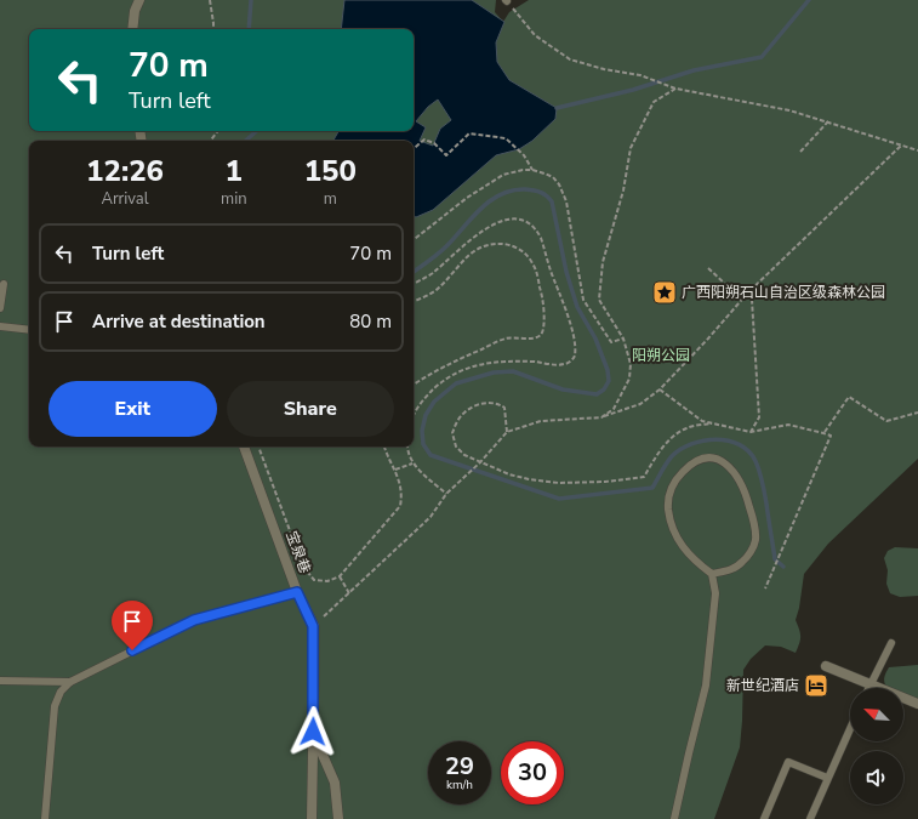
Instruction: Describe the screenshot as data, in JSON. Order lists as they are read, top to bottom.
{
  "streets": {
    "street": ["宝泉巷"]
  },
  "parks": ["阳朔公园"],
  "places": {
    "place": ["广西阳朔石山自治区级森林公园"],
    "hotel": ["新世纪酒店"]
  },
  "north": "top left",
  "page": {
    "turn": ["70 m", "Turn left"],
    "eta": [
      "12:26",
      "Arrival",
      "1",
      "min",
      "150",
      "m"
    ],
    "list": [
      {
        "name": "Turn left",
        "value": "70 m"
      },
      {
        "name": "Arrive at destination",
        "value": "80 m"
      }
    ],
    "buttons": ["Exit", "Share"],
    "speed": "29 km/h",
    "limit": "30"
  }
}
